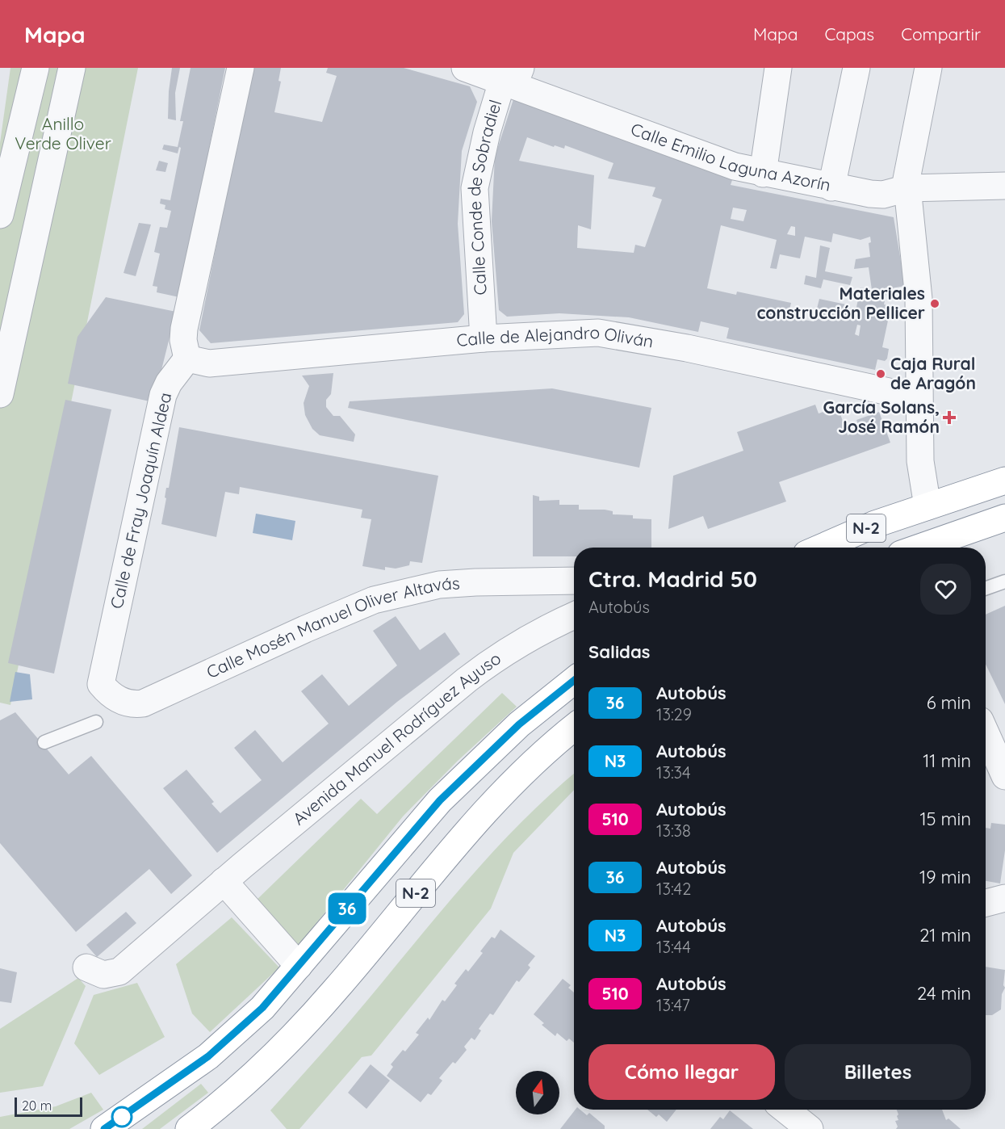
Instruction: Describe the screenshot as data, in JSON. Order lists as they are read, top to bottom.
{
  "streets": {
    "highway": ["N-2"],
    "street": [
      "Calle Emilio Laguna Azorín",
      "Calle Conde de Sobradiel",
      "Calle de Alejandro Oliván",
      "Calle de Fray Joaquín Aldea",
      "Calle Mosén Manuel Oliver Altavás",
      "Avenida Manuel Rodríguez Ayuso"
    ]
  },
  "crossings": [
    ["Calle Emilio Laguna Azorín", "Calle Conde de Sobradiel"],
    ["Calle Conde de Sobradiel", "Calle de Alejandro Oliván"],
    ["Calle de Alejandro Oliván", "Calle de Fray Joaquín Aldea"],
    ["Calle de Fray Joaquín Aldea", "Calle Mosén Manuel Oliver Altavás"]
  ],
  "parks": ["Anillo Verde Oliver"],
  "places": {
    "other": ["Materiales construcción Pellicer", "Caja Rural de Aragón"],
    "health": ["García Solans, José Ramón"]
  },
  "lines": ["bus line 36"],
  "scale_bar": "20 m",
  "north": "top",
  "page": {
    "header": "Mapa",
    "nav": ["Mapa", "Capas", "Compartir"],
    "on_map": "36",
    "heading": [
      ["Ctra. Madrid 50", "Autobús"],
      "Salidas"
    ],
    "list": [
      {
        "mark": "36",
        "name": "Autobús",
        "note": "13:29",
        "value": "6 min"
      },
      {
        "mark": "N3",
        "name": "Autobús",
        "note": "13:34",
        "value": "11 min"
      },
      {
        "mark": "510",
        "name": "Autobús",
        "note": "13:38",
        "value": "15 min"
      },
      {
        "mark": "36",
        "name": "Autobús",
        "note": "13:42",
        "value": "19 min"
      },
      {
        "mark": "N3",
        "name": "Autobús",
        "note": "13:44",
        "value": "21 min"
      },
      {
        "mark": "510",
        "name": "Autobús",
        "note": "13:47",
        "value": "24 min"
      }
    ],
    "buttons": ["Cómo llegar", "Billetes"],
    "scale": "20 m"
  }
}
